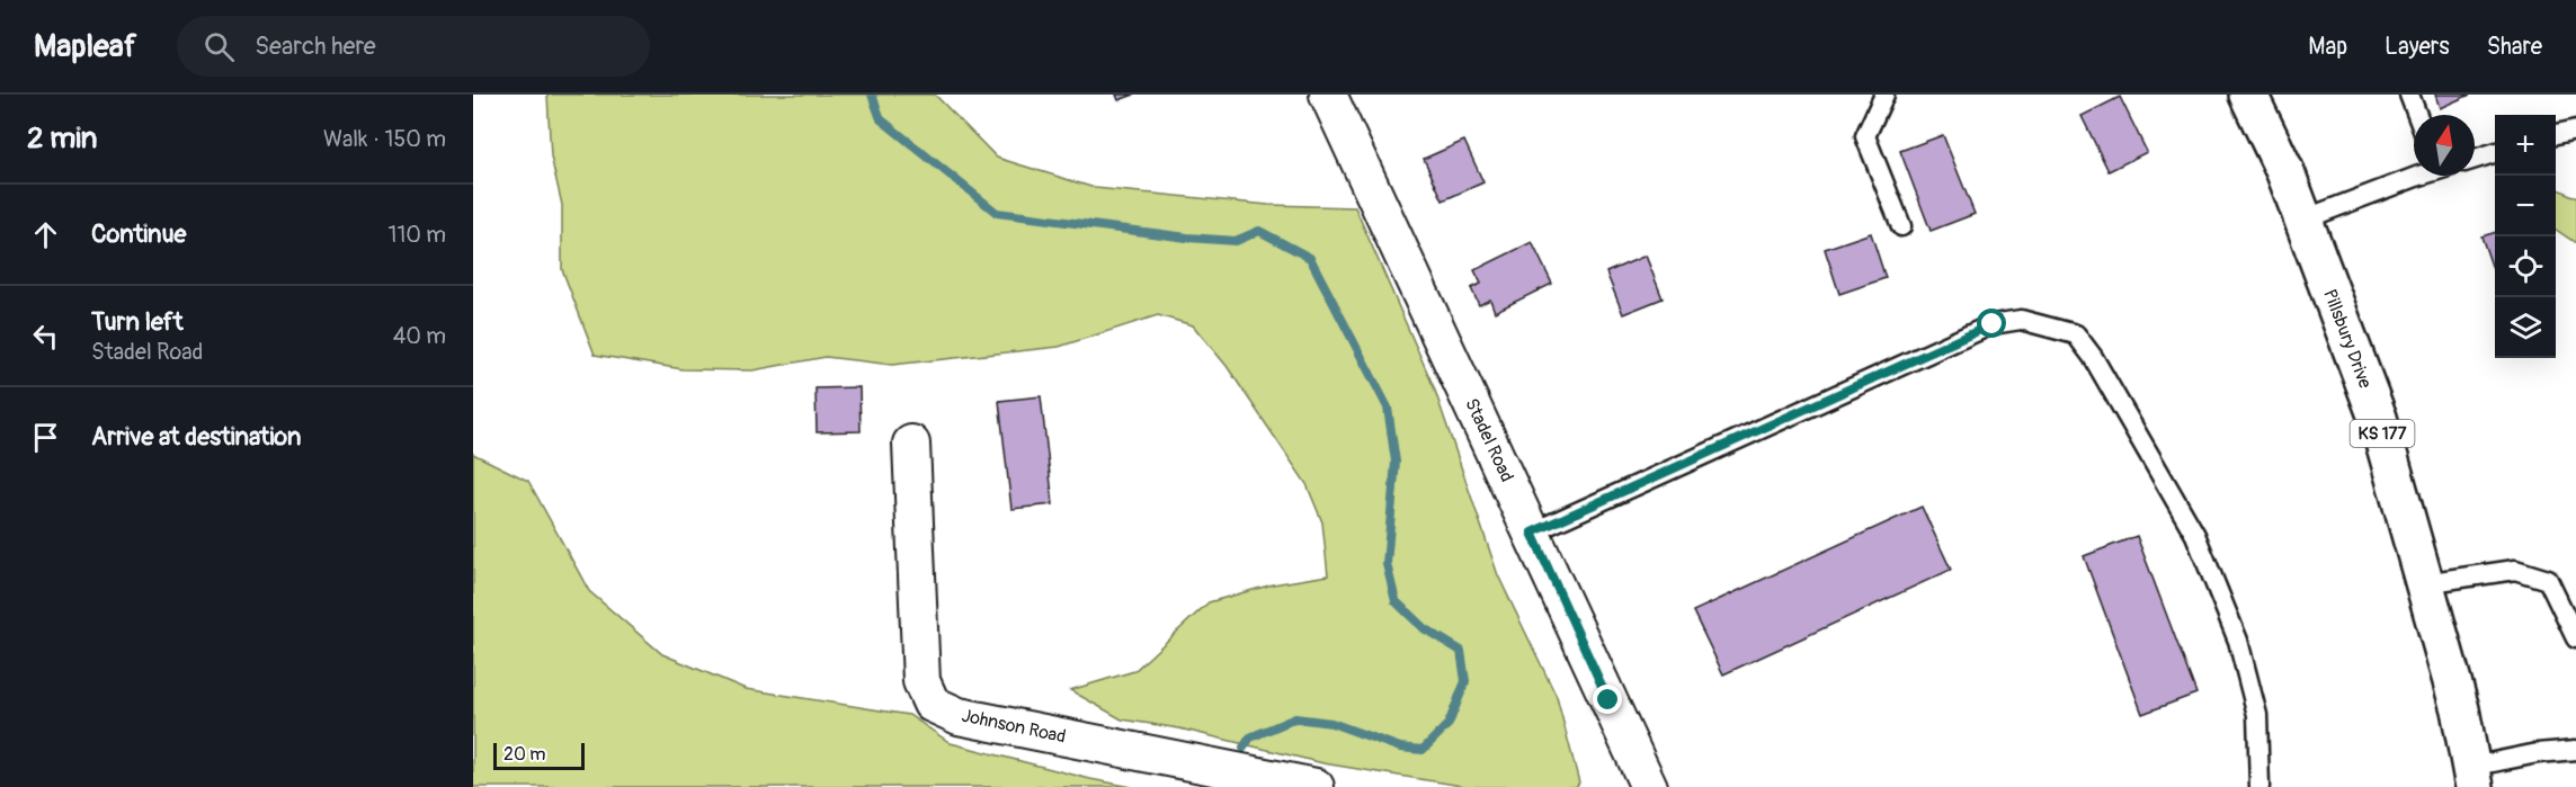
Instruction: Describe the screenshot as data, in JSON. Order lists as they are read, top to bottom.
{
  "streets": {
    "highway": ["Pillsbury Drive", "KS 177"],
    "street": ["Stadel Road", "Johnson Road"]
  },
  "scale_bar": "20 m",
  "north": "top",
  "page": {
    "header": "Mapleaf",
    "search": "Search here",
    "nav": ["Map", "Layers", "Share"],
    "heading": ["2 min", "Walk · 150 m"],
    "map_buttons": ["+", "−"],
    "list": [
      ["Continue", "110 m"],
      ["Turn left", "Stadel Road", "40 m"],
      "Arrive at destination"
    ],
    "scale": "20 m"
  }
}
